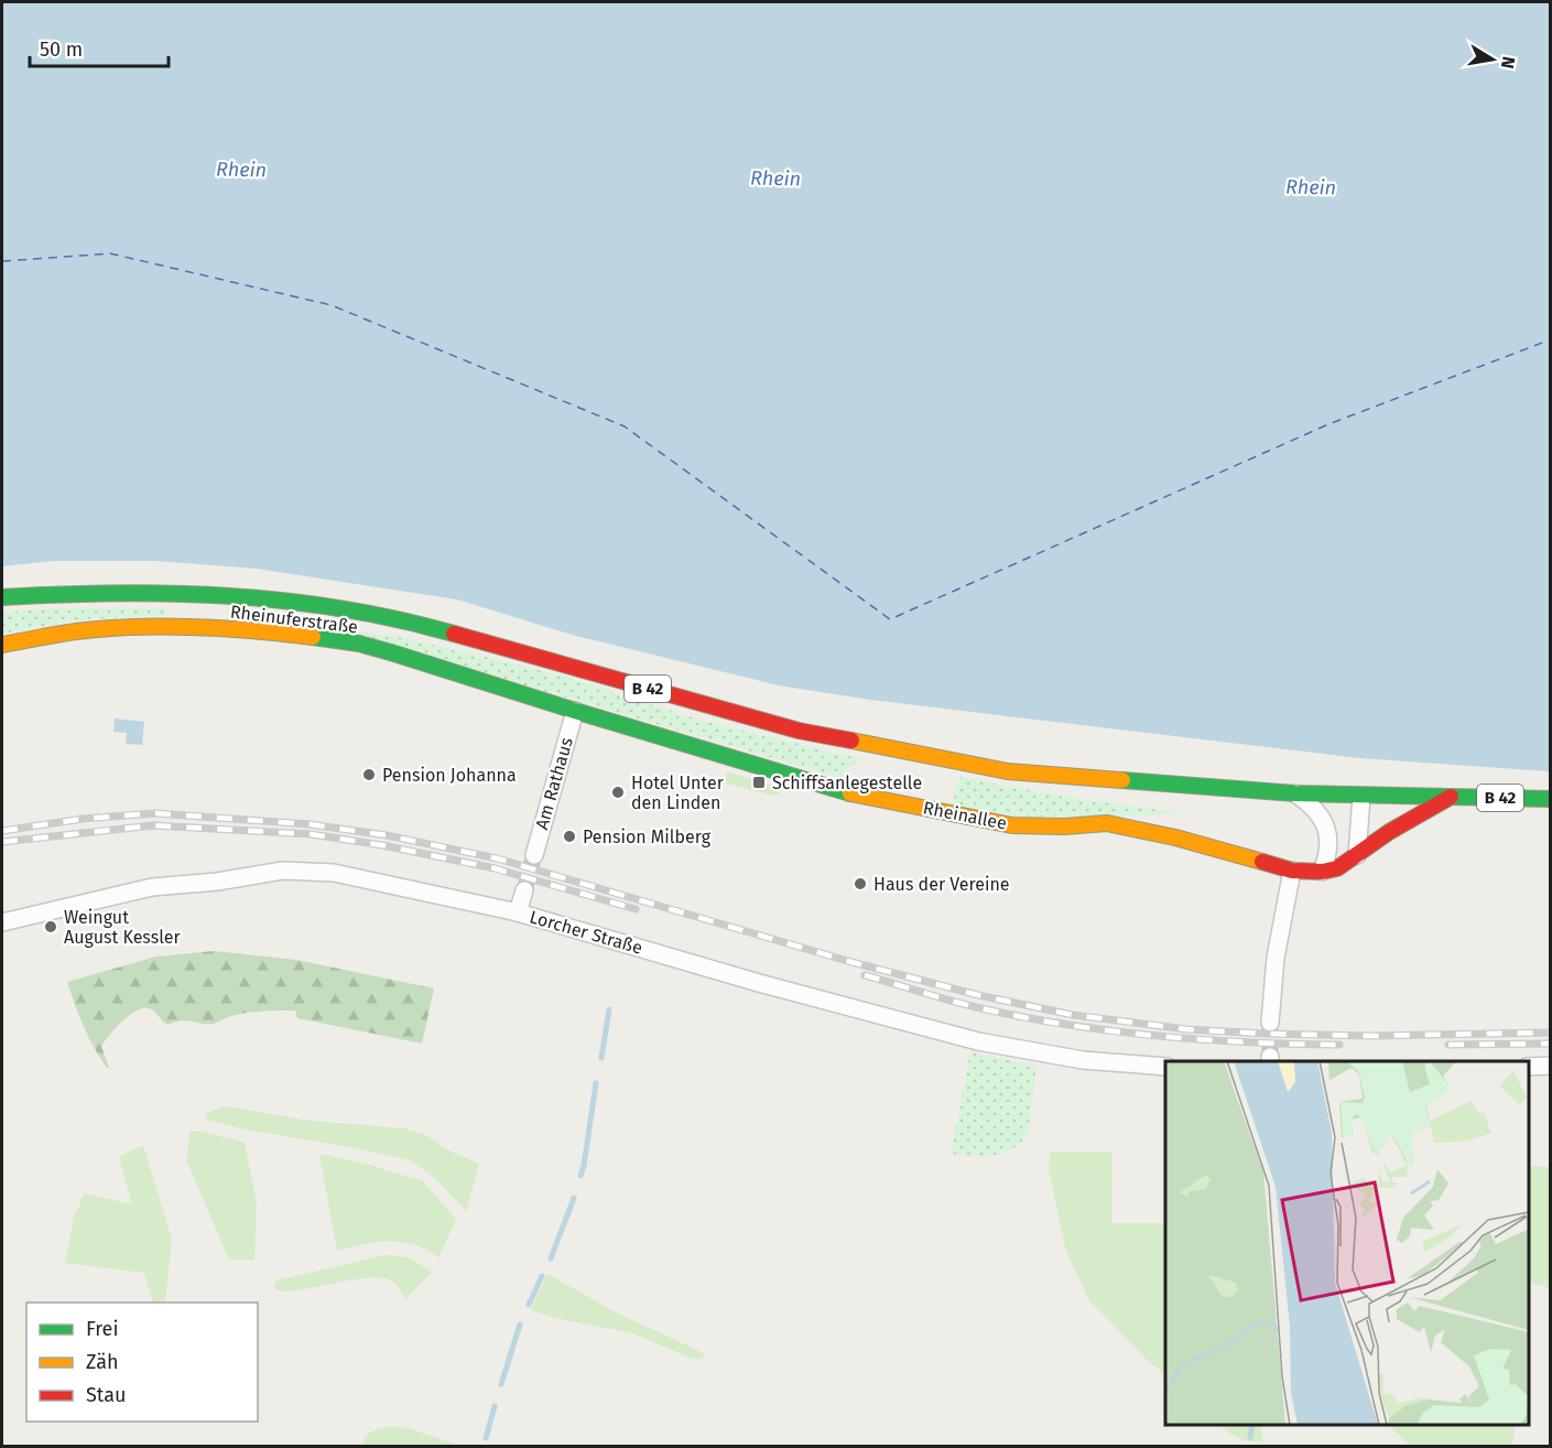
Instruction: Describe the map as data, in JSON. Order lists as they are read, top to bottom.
{
  "streets": {
    "main road": ["Rheinuferstraße", "B 42", "Rheinallee"],
    "street": ["Am Rathaus", "Lorcher Straße"]
  },
  "crossings": [
    ["Rheinuferstraße", "Am Rathaus"],
    ["Rheinuferstraße", "Rheinallee"],
    ["B 42", "Rheinallee"],
    ["Am Rathaus", "Rheinallee"]
  ],
  "water": ["Rhein"],
  "places": {
    "other": [
      "Pension Johanna",
      "Hotel Unter den Linden",
      "Pension Milberg",
      "Haus der Vereine",
      "Weingut August Kessler"
    ],
    "transit": ["Schiffsanlegestelle"]
  },
  "legend": ["Frei", "Zäh", "Stau"],
  "scale_bar": "50 m",
  "north": "right"
}
